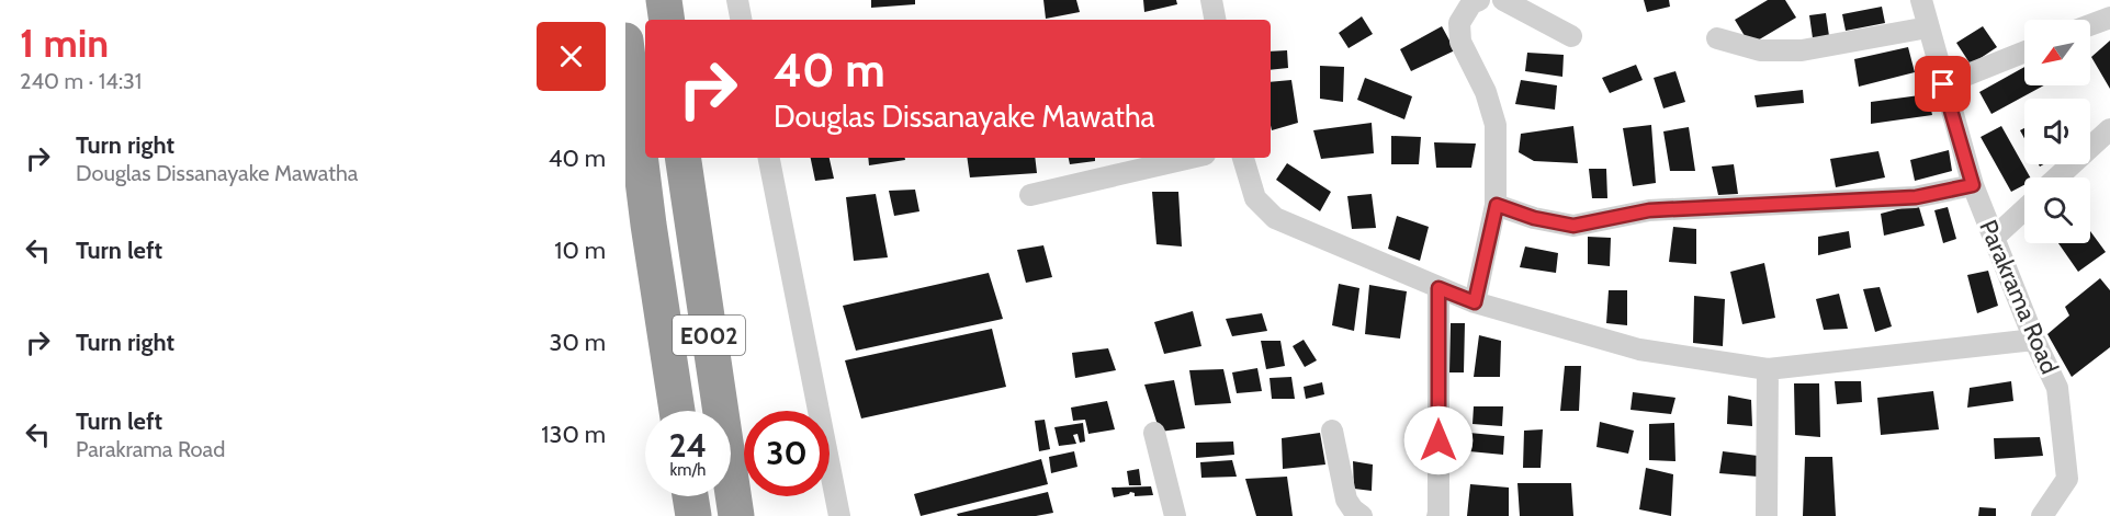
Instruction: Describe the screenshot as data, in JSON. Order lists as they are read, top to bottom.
{
  "streets": {
    "highway": ["E002"],
    "street": ["Parakrama Road"]
  },
  "north": "bottom left",
  "page": {
    "heading": ["1 min", "240 m · 14:31"],
    "turn": ["40 m", "Douglas Dissanayake Mawatha"],
    "list": [
      {
        "name": "Turn right",
        "note": "Douglas Dissanayake Mawatha",
        "value": "40 m"
      },
      {
        "name": "Turn left",
        "value": "10 m"
      },
      {
        "name": "Turn right",
        "value": "30 m"
      },
      {
        "name": "Turn left",
        "note": "Parakrama Road",
        "value": "130 m"
      }
    ],
    "speed": "24 km/h",
    "limit": "30"
  }
}
